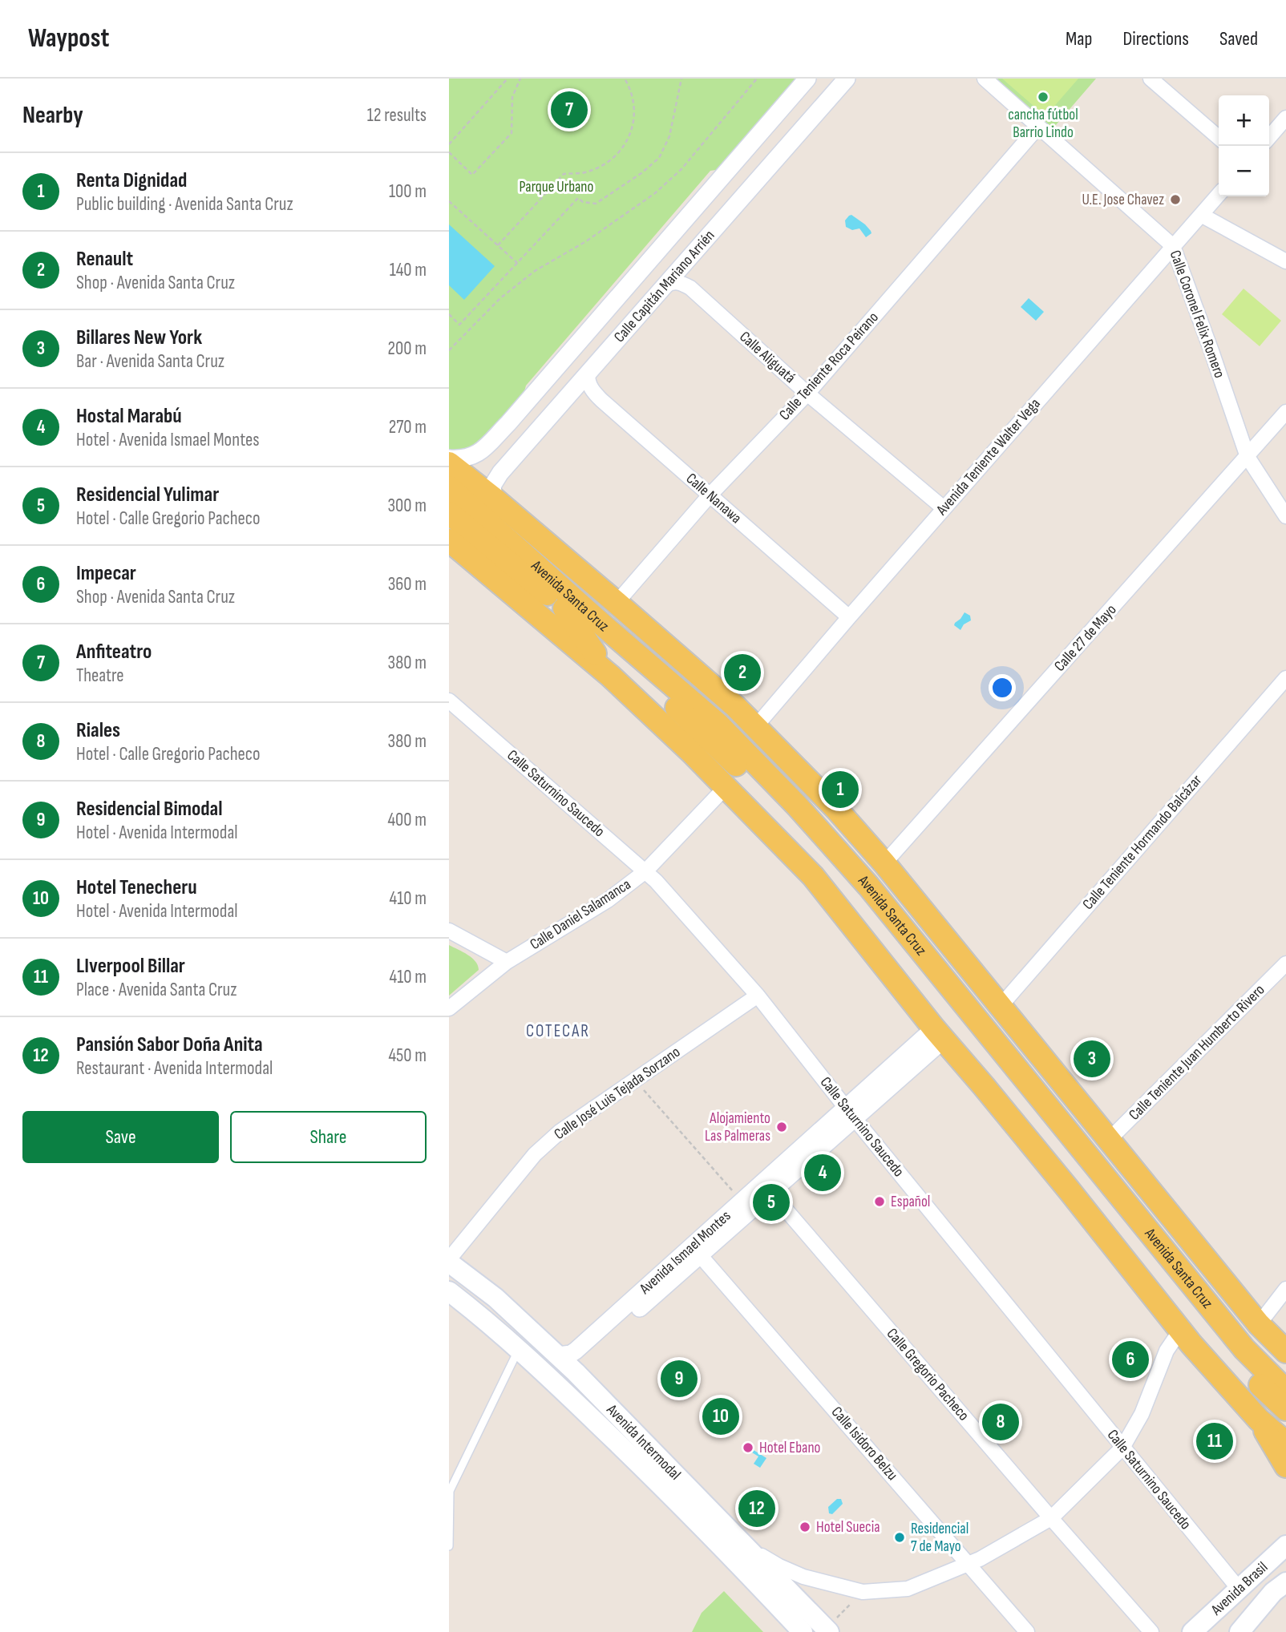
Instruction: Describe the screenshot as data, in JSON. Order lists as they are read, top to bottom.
{
  "streets": {
    "main road": ["Avenida Santa Cruz", "Avenida Intermodal", "Avenida Brasil"],
    "street": [
      "Calle Capitán Mariano Arrién",
      "Calle Coronel Felix Romero",
      "Calle Aliguatá",
      "Calle Teniente Roca Peirano",
      "Avenida Teniente Walter Vega",
      "Calle Nanawa",
      "Calle 27 de Mayo",
      "Calle Saturnino Saucedo",
      "Calle Teniente Hormando Balcázar",
      "Calle Daniel Salamanca",
      "Calle Teniente Juan Humberto Rivero",
      "Calle José Luis Tejada Sorzano",
      "Avenida Ismael Montes",
      "Calle Gregorio Pacheco",
      "Calle Isidoro Belzu"
    ]
  },
  "crossings": [
    ["Calle Capitán Mariano Arrién", "Calle Aliguatá"],
    ["Calle Capitán Mariano Arrién", "Calle Nanawa"],
    ["Calle Capitán Mariano Arrién", "Avenida Santa Cruz"],
    ["Calle Coronel Felix Romero", "Calle Teniente Roca Peirano"],
    ["Calle Coronel Felix Romero", "Avenida Teniente Walter Vega"],
    ["Calle Coronel Felix Romero", "Calle 27 de Mayo"],
    ["Calle Aliguatá", "Calle Teniente Roca Peirano"],
    ["Calle Aliguatá", "Avenida Teniente Walter Vega"],
    ["Calle Teniente Roca Peirano", "Calle Nanawa"],
    ["Calle Teniente Roca Peirano", "Avenida Santa Cruz"],
    ["Avenida Teniente Walter Vega", "Calle Nanawa"],
    ["Avenida Teniente Walter Vega", "Avenida Santa Cruz"],
    ["Avenida Santa Cruz", "Calle 27 de Mayo"],
    ["Avenida Santa Cruz", "Calle Teniente Hormando Balcázar"],
    ["Avenida Santa Cruz", "Calle Teniente Juan Humberto Rivero"],
    ["Calle Saturnino Saucedo", "Calle Daniel Salamanca"],
    ["Calle Saturnino Saucedo", "Calle José Luis Tejada Sorzano"],
    ["Calle Saturnino Saucedo", "Avenida Ismael Montes"],
    ["Calle Saturnino Saucedo", "Avenida Brasil"],
    ["Calle José Luis Tejada Sorzano", "Avenida Intermodal"],
    ["Avenida Ismael Montes", "Calle Gregorio Pacheco"],
    ["Avenida Ismael Montes", "Avenida Intermodal"],
    ["Avenida Ismael Montes", "Calle Isidoro Belzu"]
  ],
  "districts": ["COTECAR"],
  "parks": ["Parque Urbano"],
  "places": [
    "cancha fútbol Barrio Lindo",
    "U.E. Jose Chavez",
    "Alojamiento Las Palmeras",
    "Español",
    "Hotel Ebano",
    "Hotel Suecia",
    "Residencial 7 de Mayo"
  ],
  "page": {
    "header": "Waypost",
    "nav": ["Map", "Directions", "Saved"],
    "heading": ["Nearby", "12 results"],
    "pins": [
      "7",
      "2",
      "1",
      "3",
      "4",
      "5",
      "6",
      "9",
      "10",
      "8",
      "11",
      "12"
    ],
    "map_buttons": ["+", "−"],
    "list": [
      {
        "mark": "1",
        "name": "Renta Dignidad",
        "note": "Public building · Avenida Santa Cruz",
        "value": "100 m"
      },
      {
        "mark": "2",
        "name": "Renault",
        "note": "Shop · Avenida Santa Cruz",
        "value": "140 m"
      },
      {
        "mark": "3",
        "name": "Billares New York",
        "note": "Bar · Avenida Santa Cruz",
        "value": "200 m"
      },
      {
        "mark": "4",
        "name": "Hostal Marabú",
        "note": "Hotel · Avenida Ismael Montes",
        "value": "270 m"
      },
      {
        "mark": "5",
        "name": "Residencial Yulimar",
        "note": "Hotel · Calle Gregorio Pacheco",
        "value": "300 m"
      },
      {
        "mark": "6",
        "name": "Impecar",
        "note": "Shop · Avenida Santa Cruz",
        "value": "360 m"
      },
      {
        "mark": "7",
        "name": "Anfiteatro",
        "note": "Theatre",
        "value": "380 m"
      },
      {
        "mark": "8",
        "name": "Riales",
        "note": "Hotel · Calle Gregorio Pacheco",
        "value": "380 m"
      },
      {
        "mark": "9",
        "name": "Residencial Bimodal",
        "note": "Hotel · Avenida Intermodal",
        "value": "400 m"
      },
      {
        "mark": "10",
        "name": "Hotel Tenecheru",
        "note": "Hotel · Avenida Intermodal",
        "value": "410 m"
      },
      {
        "mark": "11",
        "name": "LIverpool Billar",
        "note": "Place · Avenida Santa Cruz",
        "value": "410 m"
      },
      {
        "mark": "12",
        "name": "Pansión Sabor Doña Anita",
        "note": "Restaurant · Avenida Intermodal",
        "value": "450 m"
      }
    ],
    "buttons": ["Save", "Share"]
  }
}
